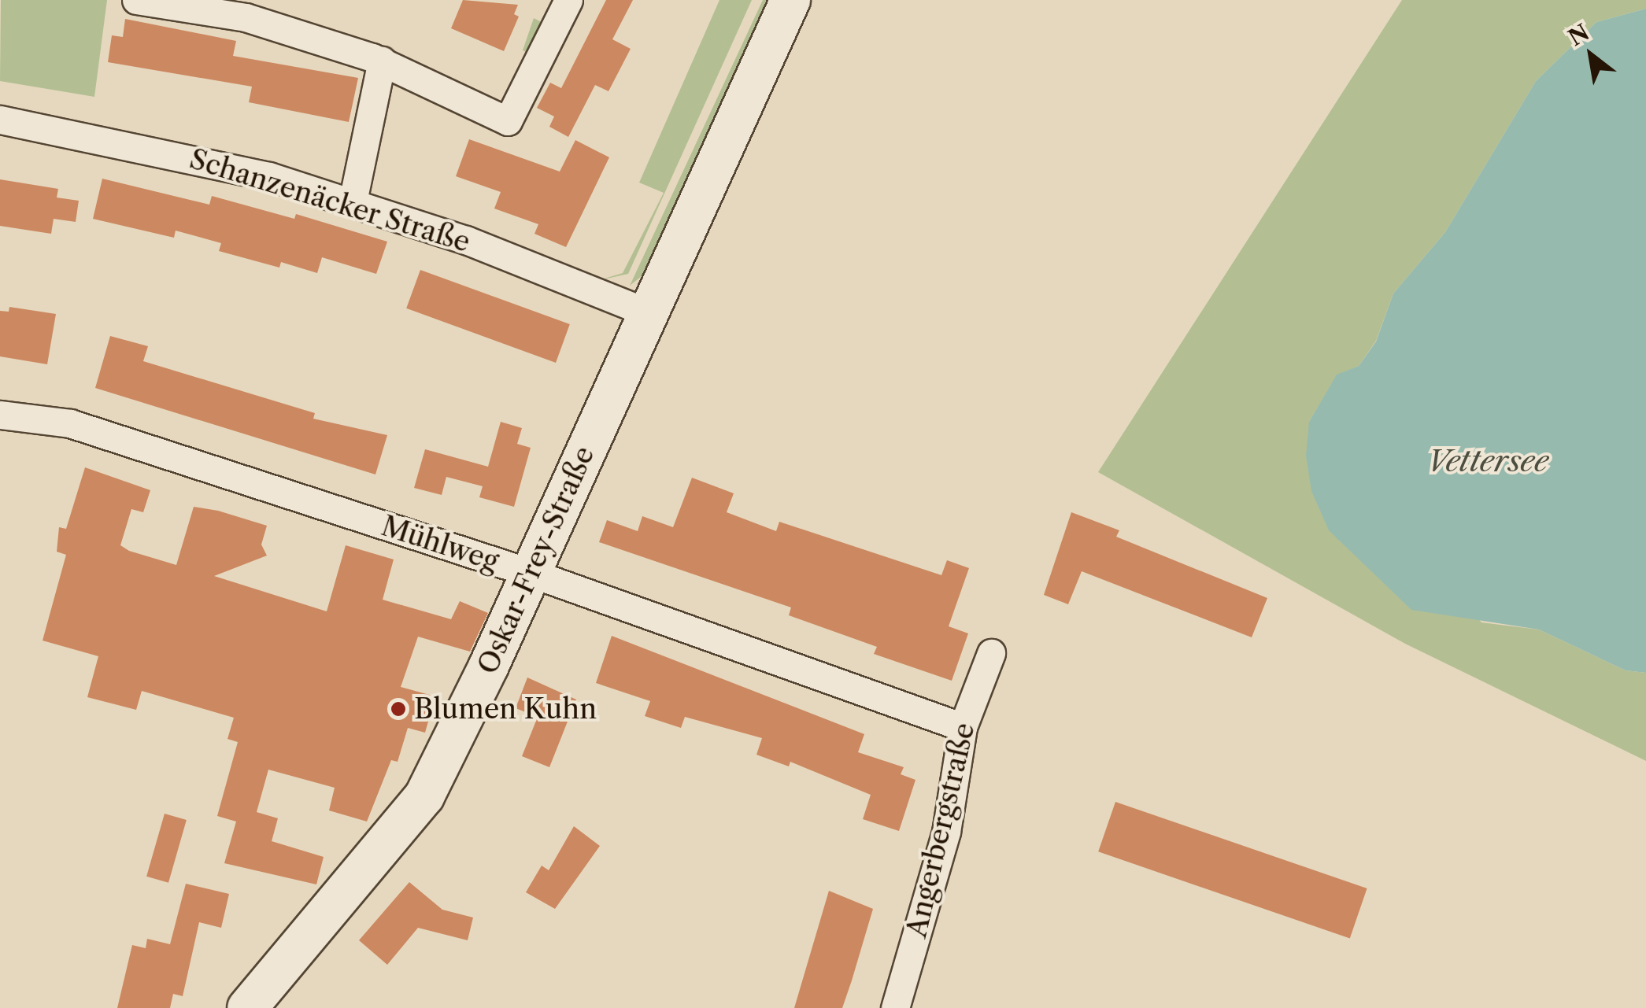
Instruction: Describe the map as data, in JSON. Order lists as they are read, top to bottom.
{
  "streets": {
    "street": [
      "Schanzenäcker Straße",
      "Mühlweg",
      "Oskar-Frey-Straße",
      "Angerbergstraße"
    ]
  },
  "crossings": [
    ["Schanzenäcker Straße", "Oskar-Frey-Straße"],
    ["Mühlweg", "Oskar-Frey-Straße"],
    ["Mühlweg", "Angerbergstraße"]
  ],
  "water": ["Vettersee"],
  "places": ["Blumen Kuhn"],
  "north": "top left"
}
